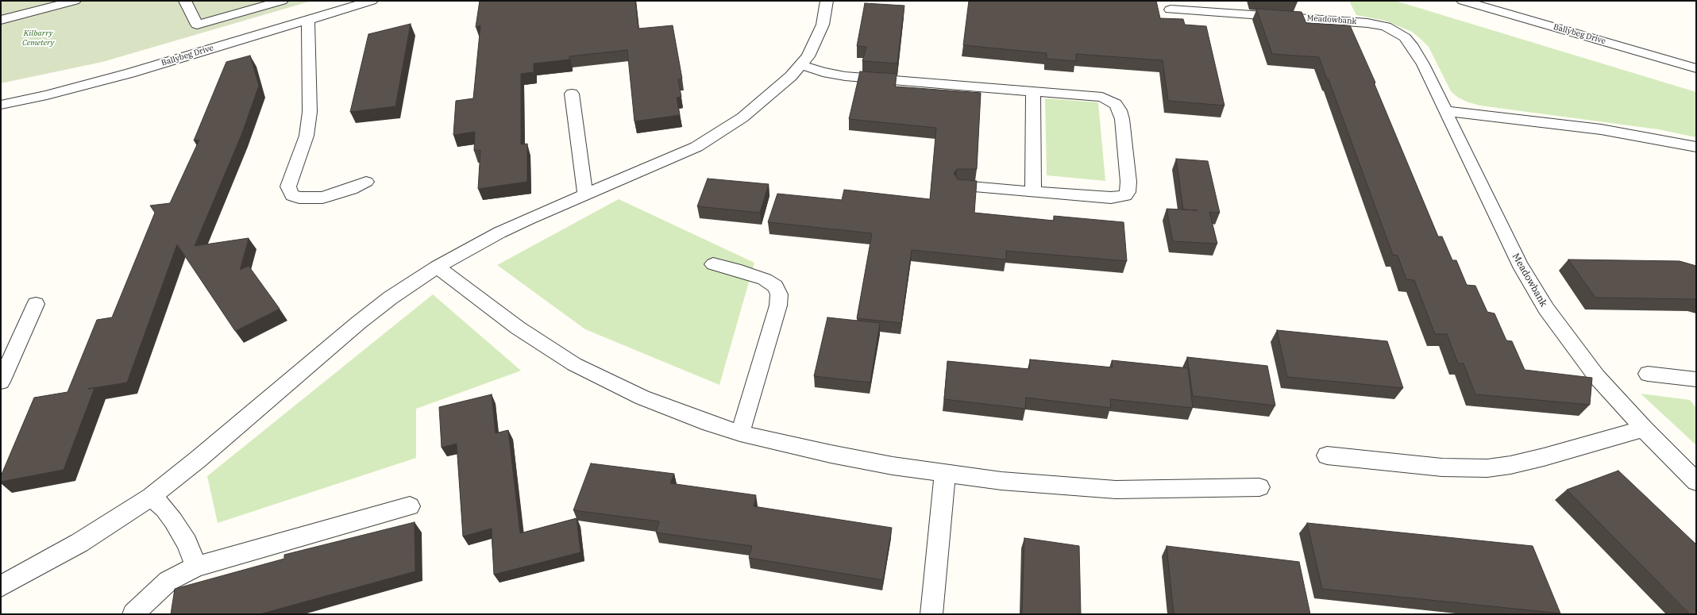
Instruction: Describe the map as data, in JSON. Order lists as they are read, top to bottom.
{
  "streets": {
    "street": ["Meadowbank", "Ballybeg Drive"]
  },
  "parks": ["Kilbarry Cemetery"]
}
